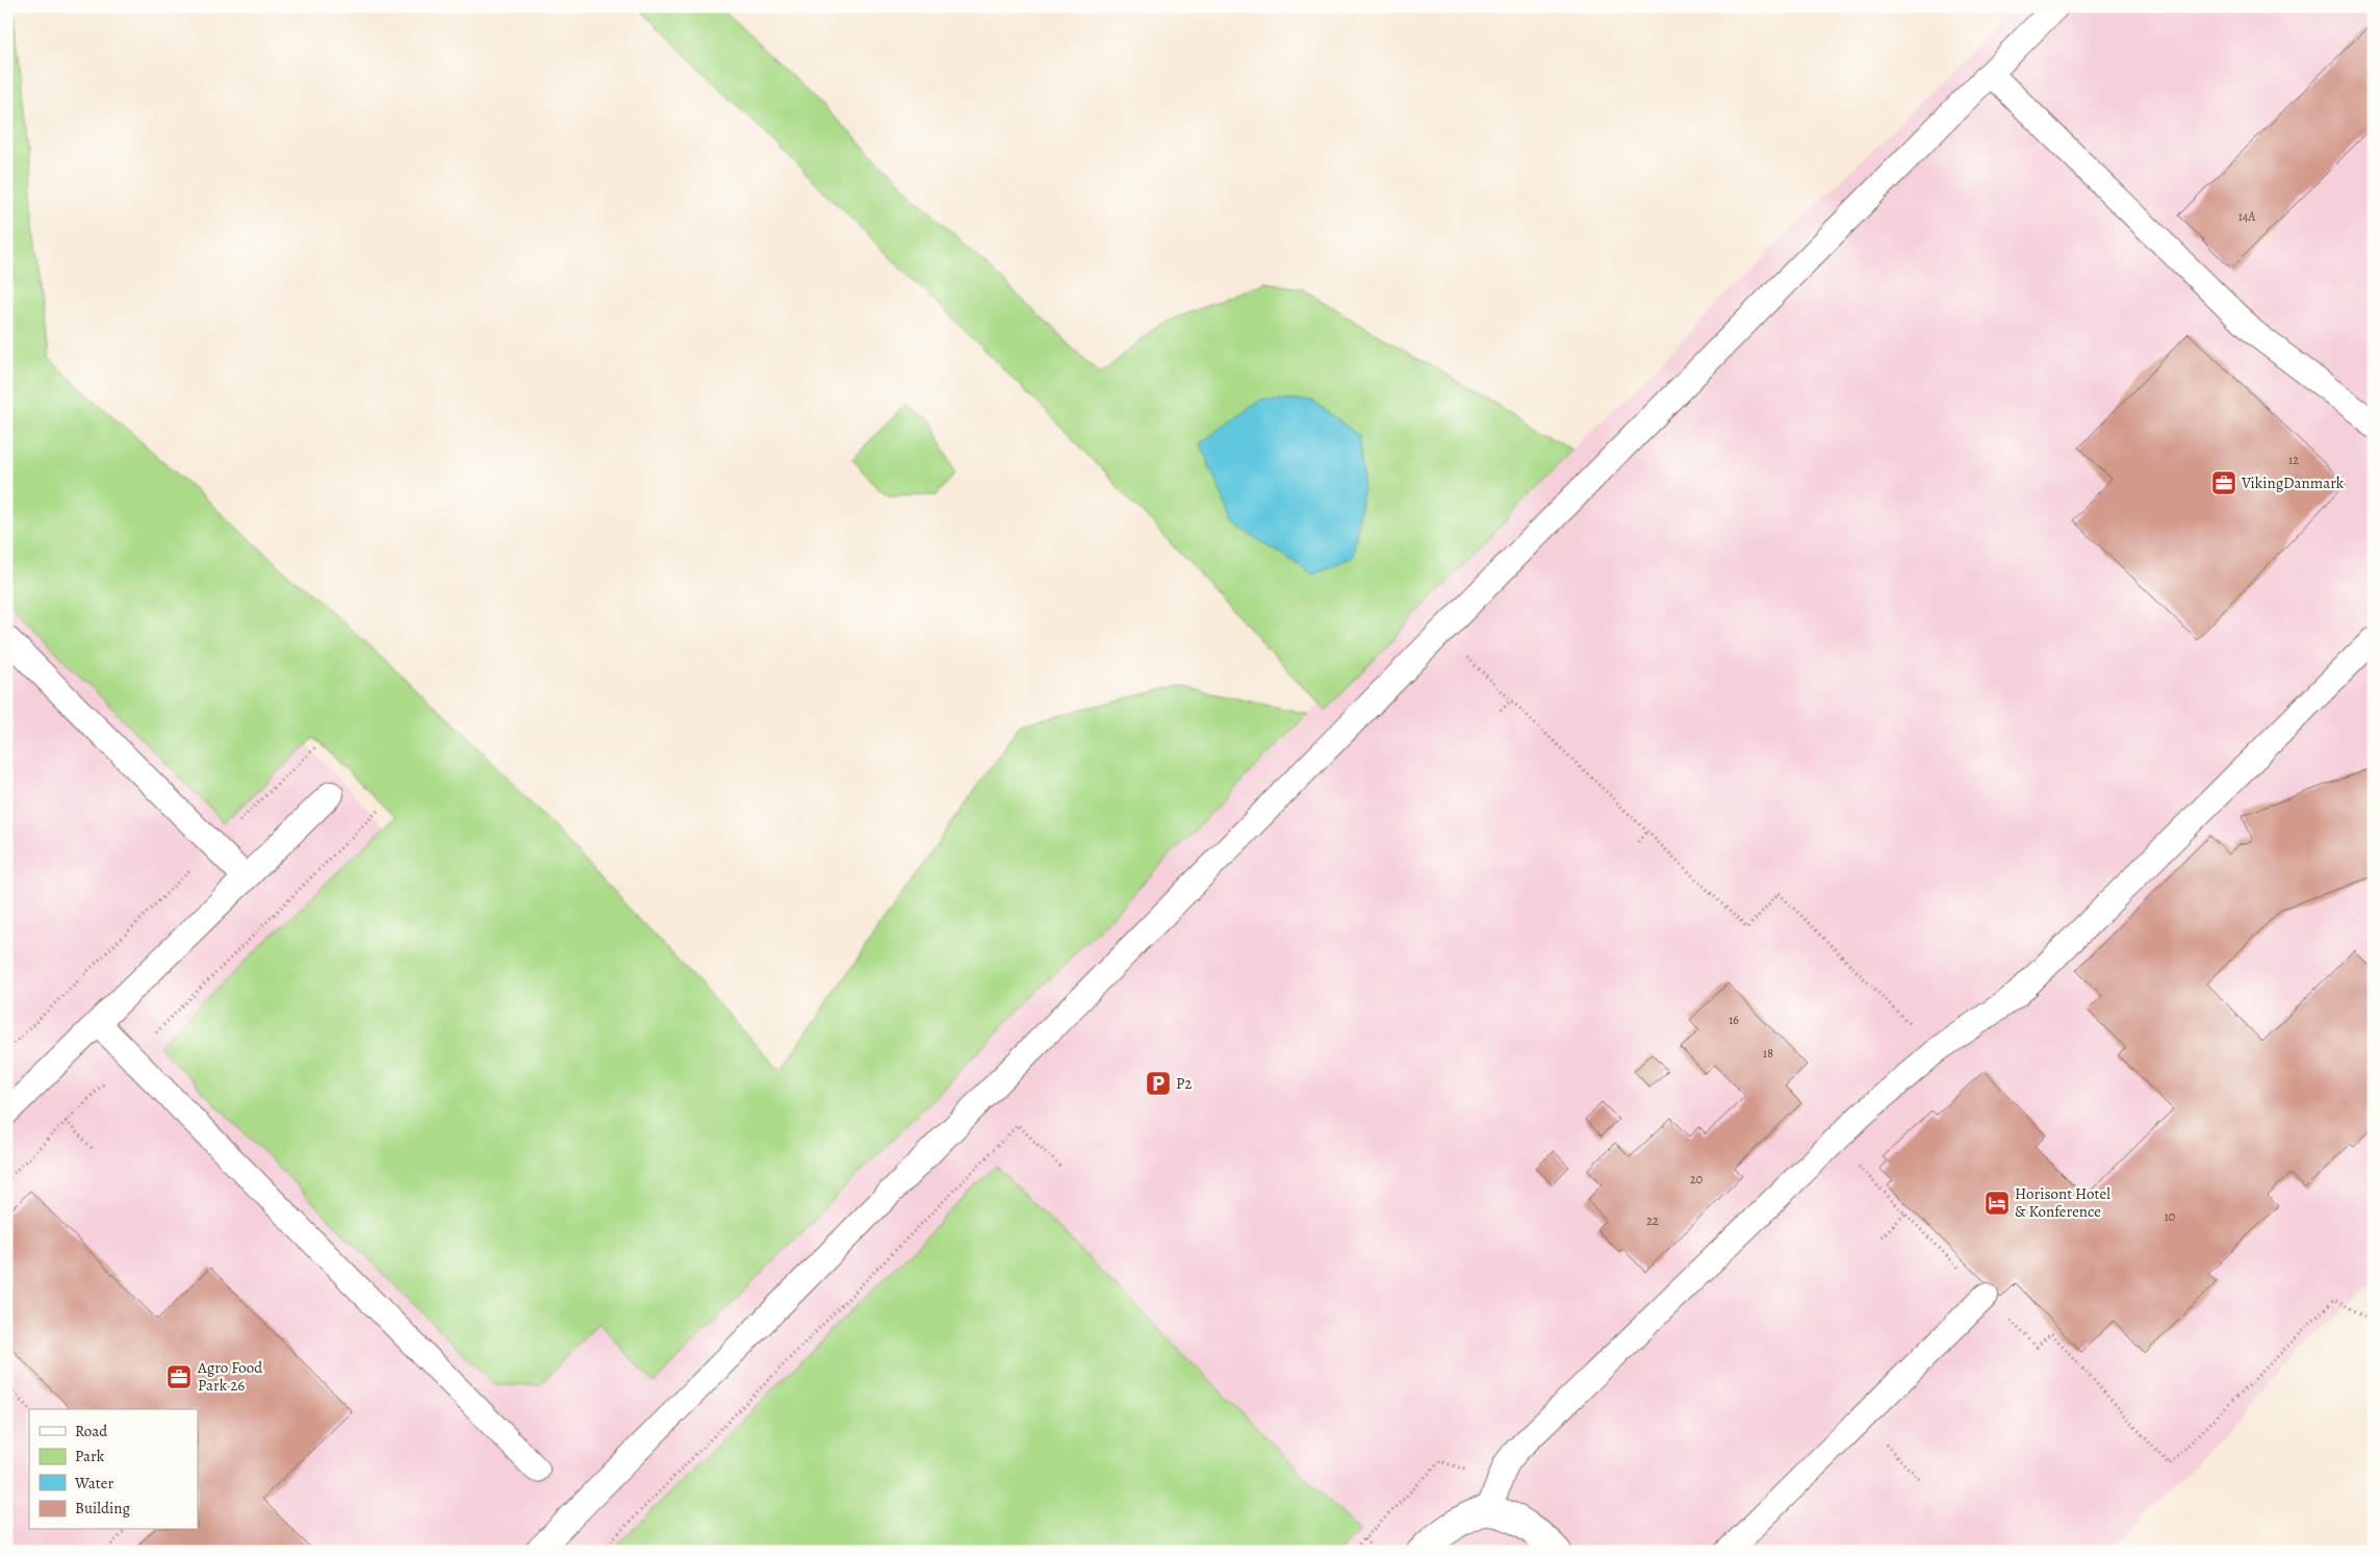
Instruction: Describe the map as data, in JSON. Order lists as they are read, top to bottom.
{
  "places": {
    "office": ["VikingDanmark", "Agro Food Park 26"],
    "parking": ["P2"],
    "hotel": ["Horisont Hotel & Konference"]
  },
  "house_numbers": [
    "14A",
    "12",
    "16",
    "18",
    "20",
    "10",
    "22"
  ],
  "legend": [
    "Road",
    "Park",
    "Water",
    "Building"
  ]
}
